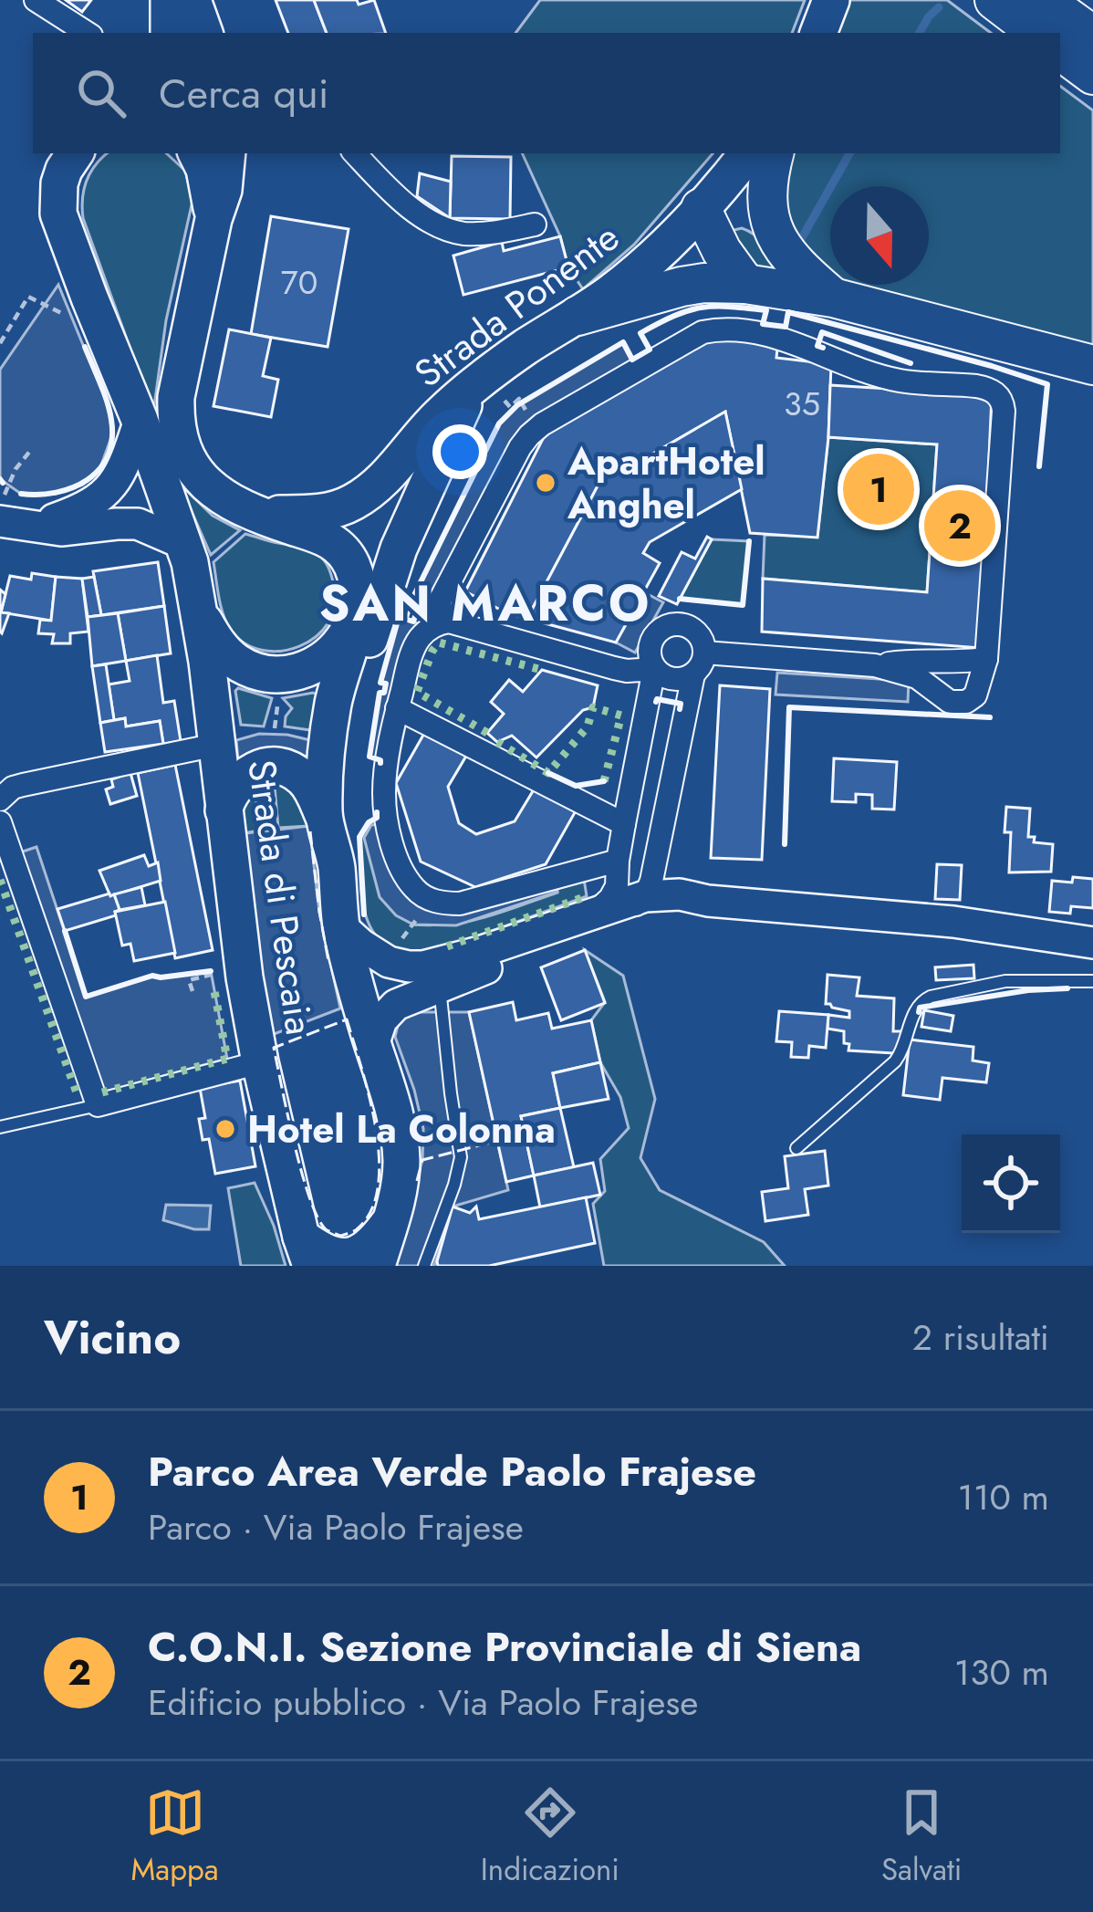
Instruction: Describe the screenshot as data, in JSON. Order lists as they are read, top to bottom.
{
  "streets": {
    "main road": ["Strada Ponente", "Strada di Pescaia"]
  },
  "crossings": [
    ["Strada Ponente", "Strada di Pescaia"]
  ],
  "districts": ["SAN MARCO"],
  "places": ["ApartHotel Anghel", "Hotel La Colonna"],
  "house_numbers": ["70", "35"],
  "north": "bottom",
  "page": {
    "search": "Cerca qui",
    "pins": ["1", "2"],
    "heading": ["Vicino", "2 risultati"],
    "list": [
      {
        "mark": "1",
        "name": "Parco Area Verde Paolo Frajese",
        "note": "Parco · Via Paolo Frajese",
        "value": "110 m"
      },
      {
        "mark": "2",
        "name": "C.O.N.I. Sezione Provinciale di Siena",
        "note": "Edificio pubblico · Via Paolo Frajese",
        "value": "130 m"
      }
    ],
    "nav": ["Mappa", "Indicazioni", "Salvati"]
  }
}
